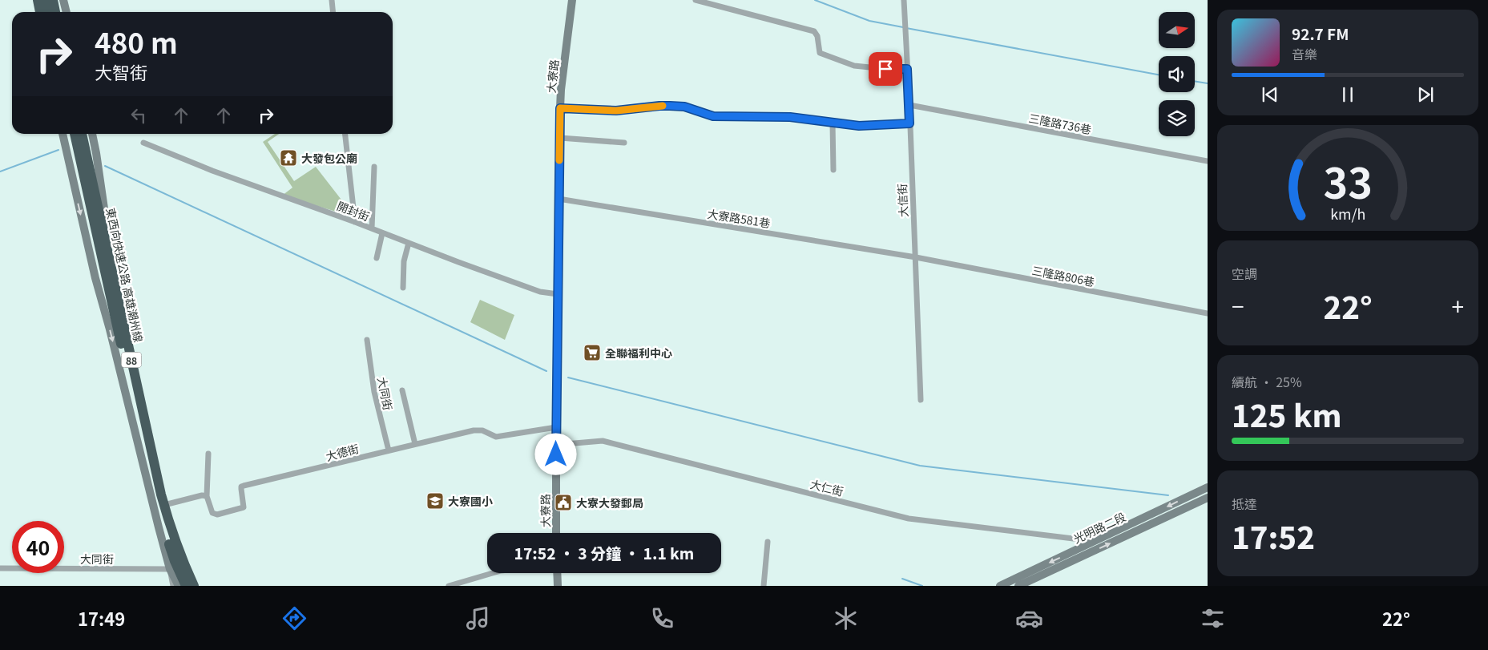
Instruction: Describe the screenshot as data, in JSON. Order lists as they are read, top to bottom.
{
  "streets": {
    "highway": ["東西向快速公路 高雄潮州線", "88"],
    "street": [
      "大寮路",
      "三隆路736巷",
      "大信街",
      "開封街",
      "大寮路581巷",
      "三隆路806巷",
      "大同街",
      "大德街",
      "大仁街",
      "光明路二段"
    ]
  },
  "crossings": [
    ["大寮路", "開封街"],
    ["大寮路", "大寮路581巷"],
    ["大寮路", "大德街"],
    ["大寮路", "大仁街"],
    ["三隆路736巷", "大信街"],
    ["大信街", "大寮路581巷"],
    ["大信街", "三隆路806巷"],
    ["大寮路581巷", "三隆路806巷"],
    ["大同街", "大德街"],
    ["大仁街", "光明路二段"]
  ],
  "places": {
    "temple": ["大發包公廟"],
    "supermarket": ["全聯福利中心"],
    "school or university": ["大寮國小"],
    "public building": ["大寮大發郵局"]
  },
  "north": "right",
  "page": {
    "turn": ["480 m", "大智街"],
    "song": ["92.7 FM", "音樂"],
    "tile": [
      "空調",
      ["續航 · 25%", "125 km"],
      ["抵達", "17:52"]
    ],
    "heat": ["−", "22°", "+"],
    "limit": "40",
    "trip": "17:52 · 3 分鐘 · 1.1 km",
    "tabs": ["17:49", "22°"],
    "gauge": ["33", "km/h"]
  }
}
